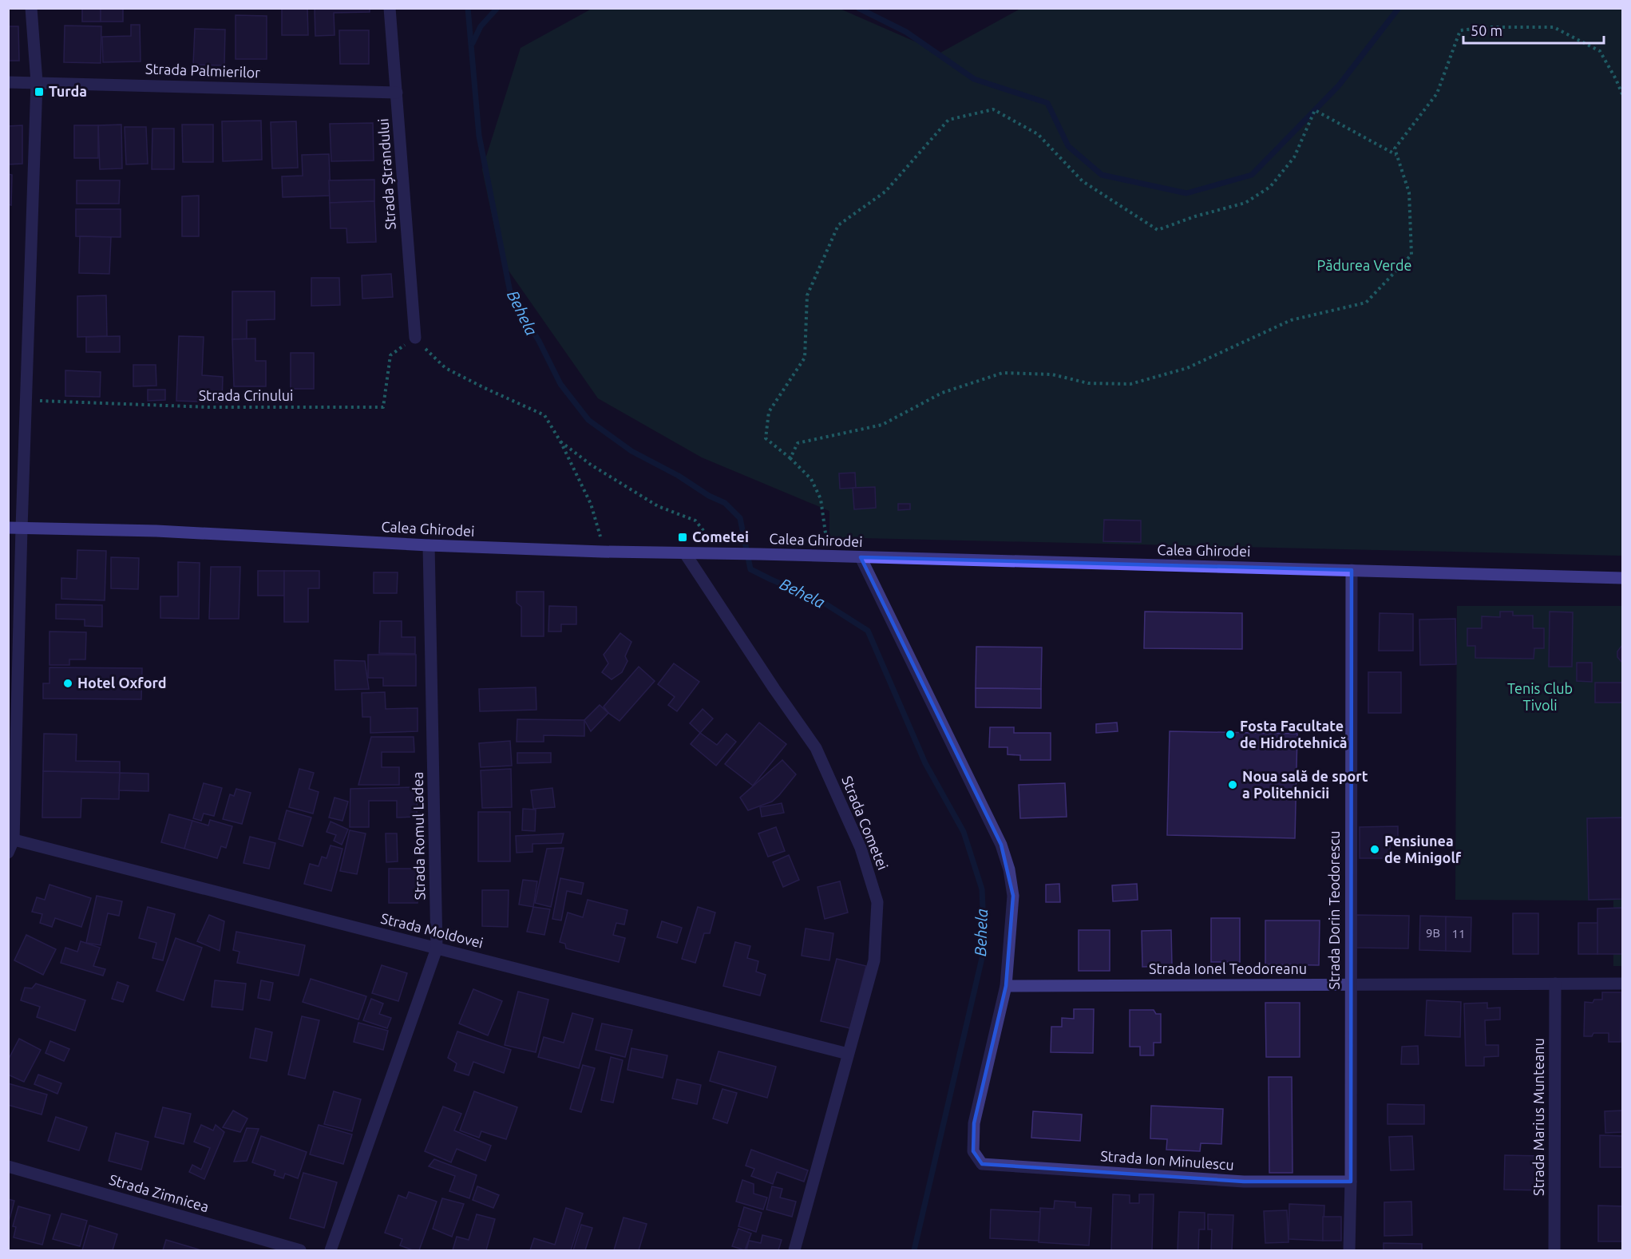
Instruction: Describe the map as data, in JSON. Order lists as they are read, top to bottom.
{
  "streets": {
    "street": [
      "Strada Palmierilor",
      "Strada Ștrandului",
      "Calea Ghirodei",
      "Strada Cometei",
      "Strada Romul Ladea",
      "Strada Dorin Teodorescu",
      "Strada Moldovei",
      "Strada Ionel Teodoreanu",
      "Strada Marius Munteanu",
      "Strada Ion Minulescu",
      "Strada Zimnicea"
    ],
    "path": ["Strada Crinului"]
  },
  "crossings": [
    ["Strada Palmierilor", "Strada Ștrandului"],
    ["Strada Ștrandului", "Strada Crinului"],
    ["Calea Ghirodei", "Strada Cometei"],
    ["Calea Ghirodei", "Strada Romul Ladea"],
    ["Calea Ghirodei", "Strada Dorin Teodorescu"],
    ["Strada Cometei", "Strada Moldovei"],
    ["Strada Romul Ladea", "Strada Moldovei"],
    ["Strada Dorin Teodorescu", "Strada Ionel Teodoreanu"],
    ["Strada Dorin Teodorescu", "Strada Ion Minulescu"],
    ["Strada Ionel Teodoreanu", "Strada Marius Munteanu"],
    ["Strada Ionel Teodoreanu", "Strada Ion Minulescu"]
  ],
  "water": ["Behela"],
  "parks": ["Pădurea Verde", "Tenis Club Tivoli"],
  "places": {
    "transit": ["Turda", "Cometei"],
    "other": [
      "Hotel Oxford",
      "Fosta Facultate de Hidrotehnică",
      "Noua sală de sport a Politehnicii",
      "Pensiunea de Minigolf"
    ]
  },
  "house_numbers": ["9B", "11"],
  "scale_bar": "50 m"
}
